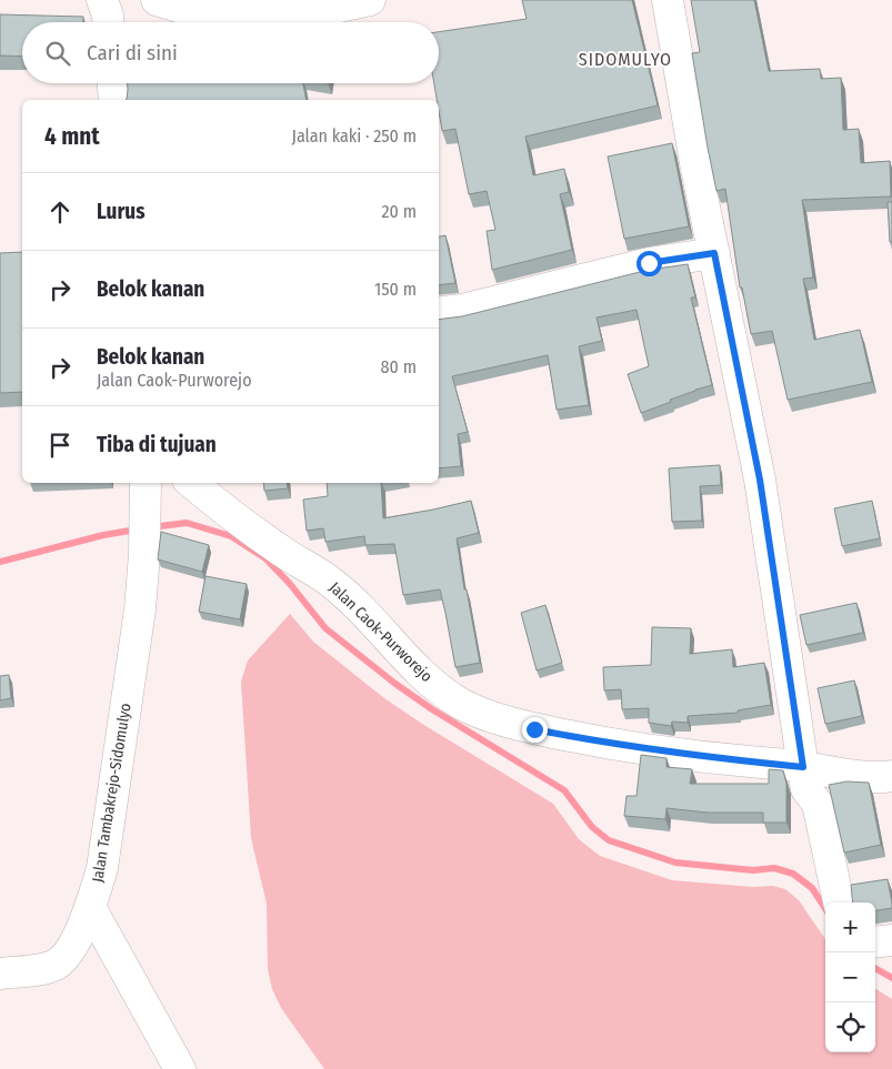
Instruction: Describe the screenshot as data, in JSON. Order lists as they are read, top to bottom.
{
  "streets": {
    "street": ["Jalan Caok-Purworejo", "Jalan Tambakrejo-Sidomulyo"]
  },
  "districts": ["SIDOMULYO"],
  "page": {
    "search": "Cari di sini",
    "heading": ["4 mnt", "Jalan kaki · 250 m"],
    "list": [
      ["Lurus", "20 m"],
      ["Belok kanan", "150 m"],
      ["Belok kanan", "Jalan Caok-Purworejo", "80 m"],
      "Tiba di tujuan"
    ],
    "map_buttons": ["+", "−"]
  }
}
